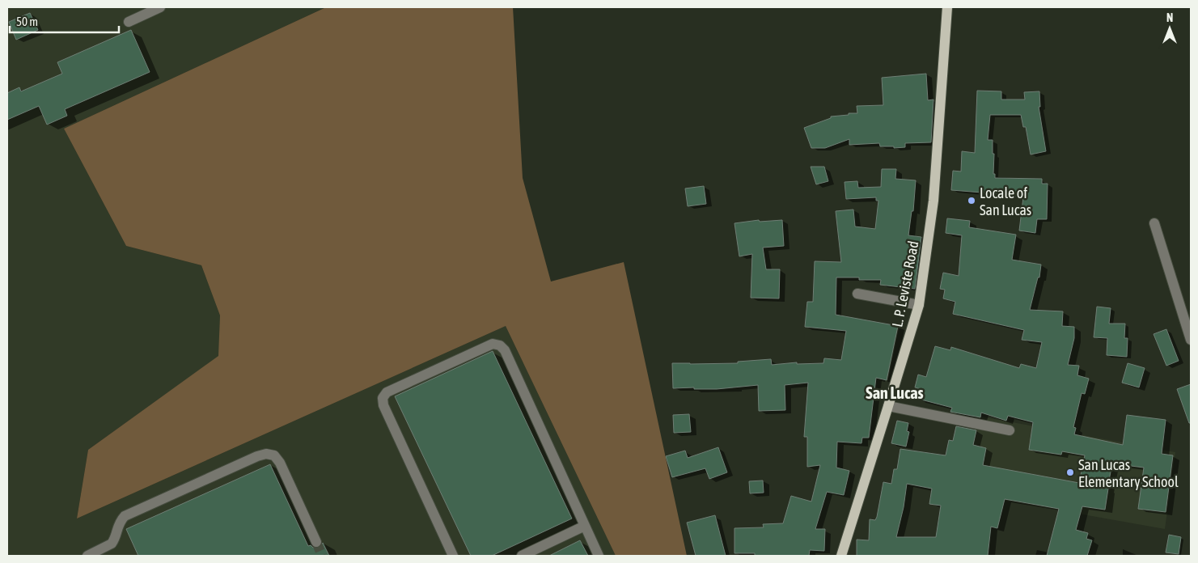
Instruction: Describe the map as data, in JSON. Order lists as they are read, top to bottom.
{
  "streets": {
    "main road": ["L. P. Leviste Road"]
  },
  "districts": ["San Lucas"],
  "places": ["Locale of San Lucas", "San Lucas Elementary School"],
  "scale_bar": "50 m",
  "north": "top"
}
